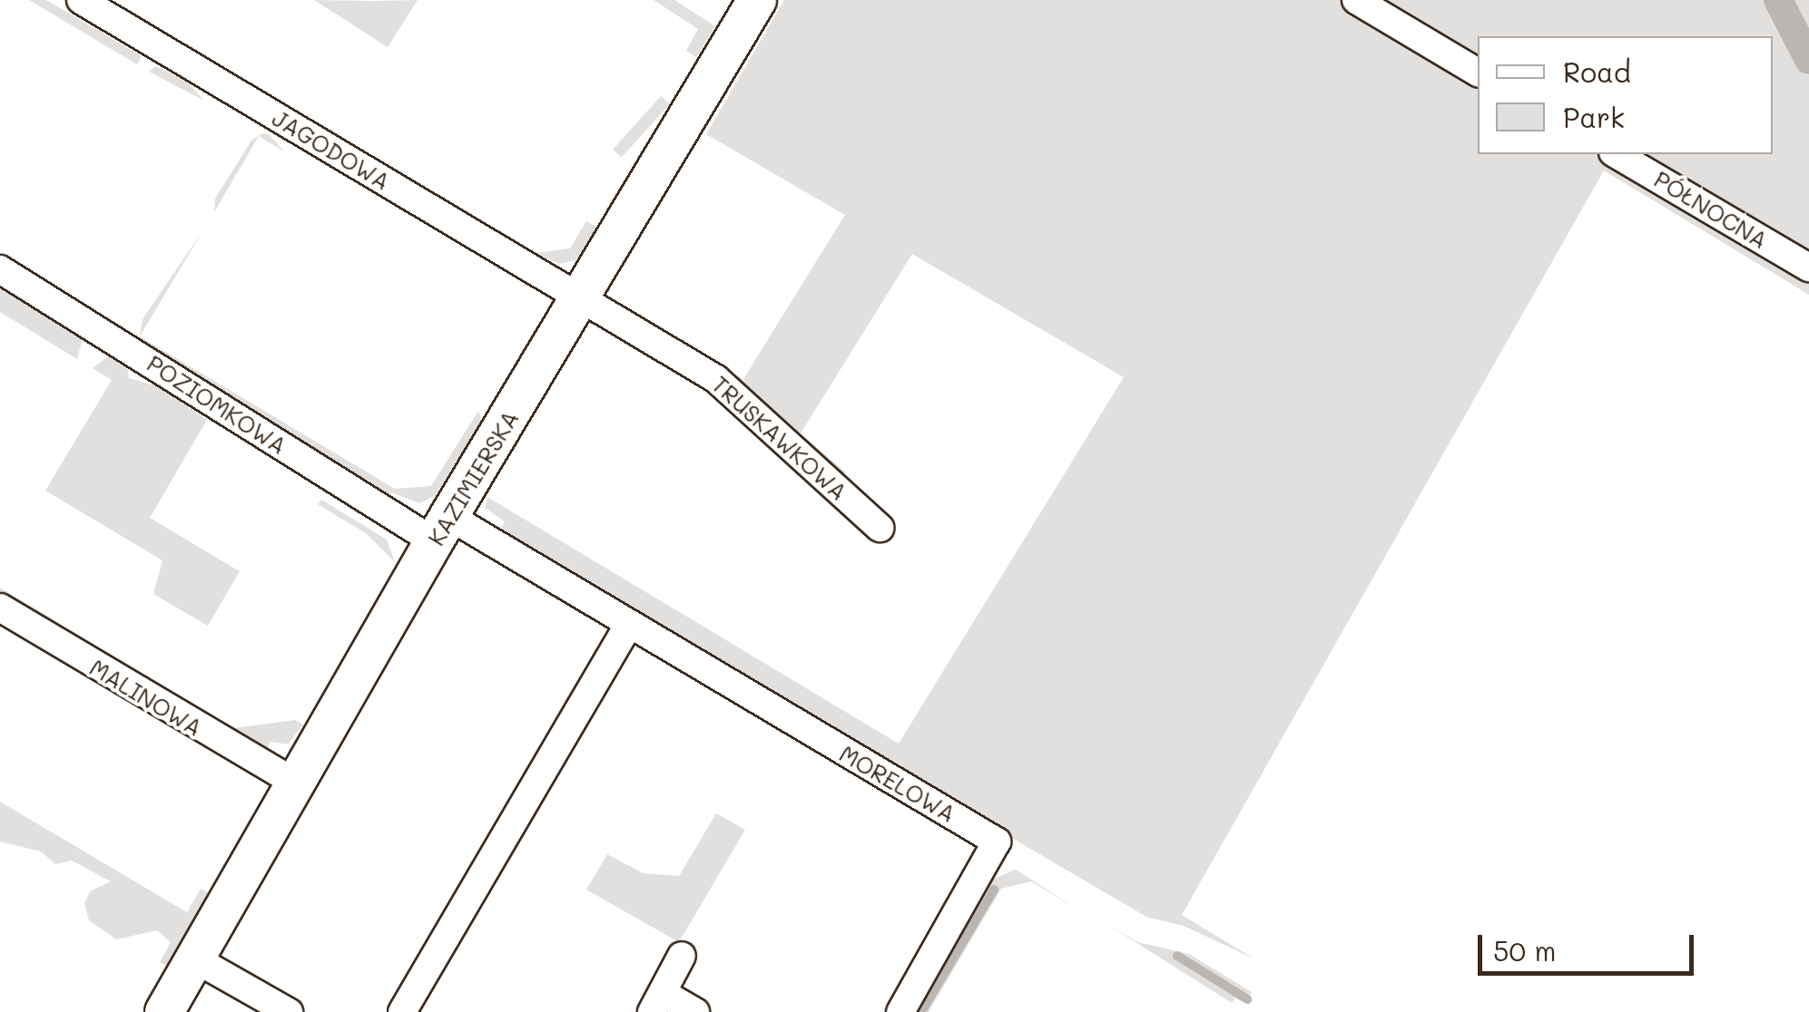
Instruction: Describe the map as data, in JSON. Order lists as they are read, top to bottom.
{
  "streets": {
    "street": [
      "JAGODOWA",
      "PÓŁNOCNA",
      "POZIOMKOWA",
      "TRUSKAWKOWA",
      "KAZIMIERSKA",
      "MALINOWA",
      "MORELOWA"
    ]
  },
  "crossings": [
    ["JAGODOWA", "TRUSKAWKOWA"],
    ["JAGODOWA", "KAZIMIERSKA"],
    ["POZIOMKOWA", "KAZIMIERSKA"],
    ["POZIOMKOWA", "MORELOWA"],
    ["TRUSKAWKOWA", "KAZIMIERSKA"],
    ["KAZIMIERSKA", "MALINOWA"],
    ["KAZIMIERSKA", "MORELOWA"]
  ],
  "legend": ["Road", "Park"],
  "scale_bar": "50 m"
}
